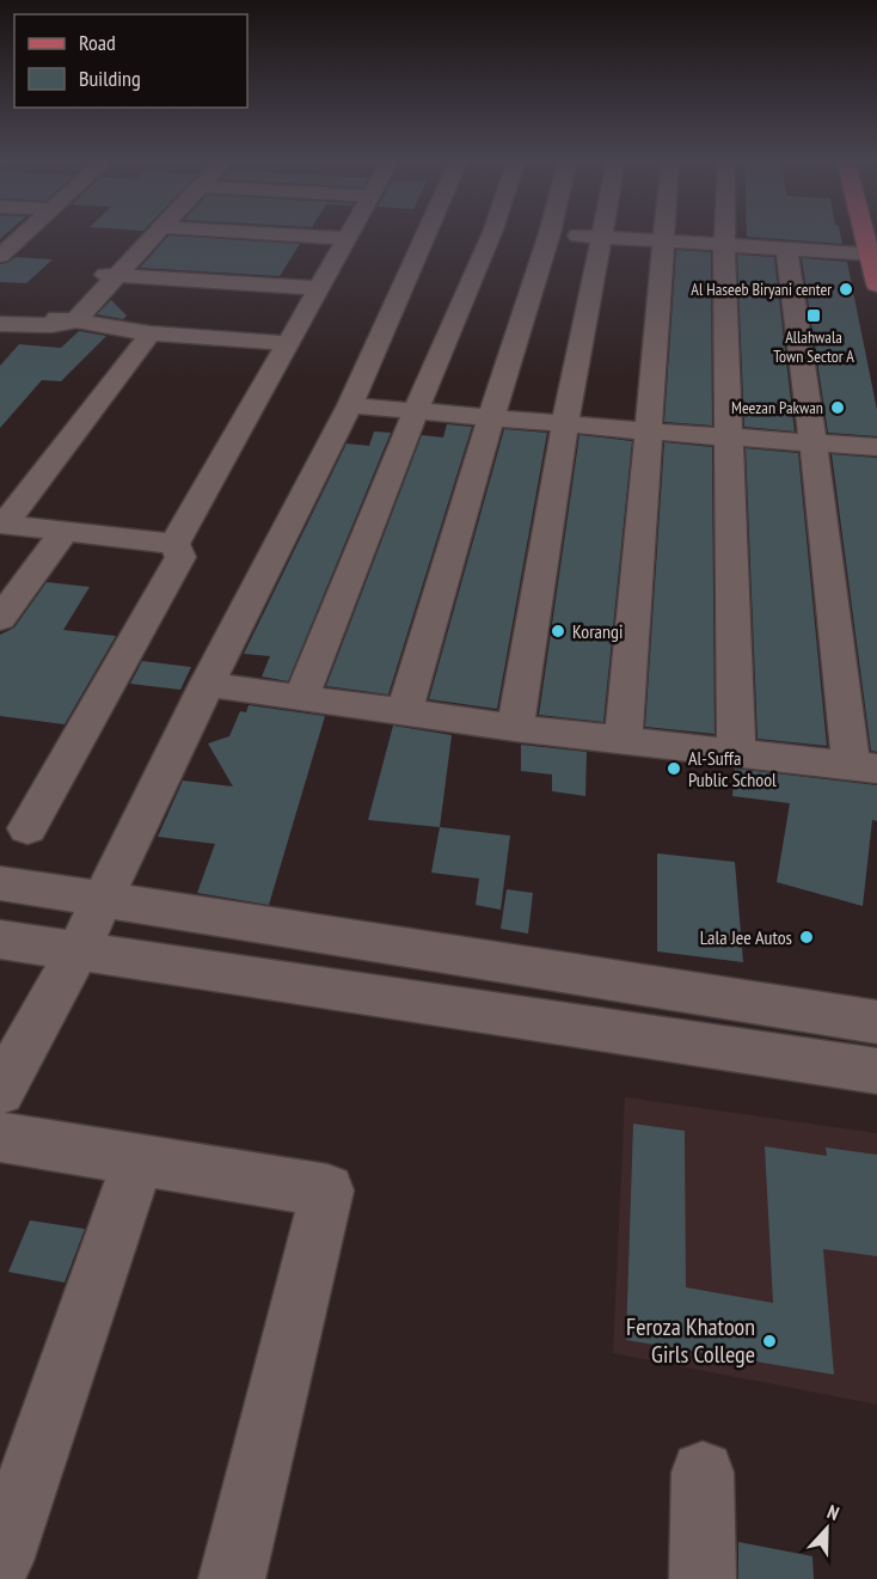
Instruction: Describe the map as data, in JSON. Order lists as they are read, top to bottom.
{
  "places": {
    "other": [
      "Al Haseeb Biryani center",
      "Meezan Pakwan",
      "Korangi",
      "Al-Suffa Public School",
      "Lala Jee Autos",
      "Feroza Khatoon Girls College"
    ],
    "transit": ["Allahwala Town Sector A"]
  },
  "legend": ["Road", "Building"],
  "north": "top"
}
